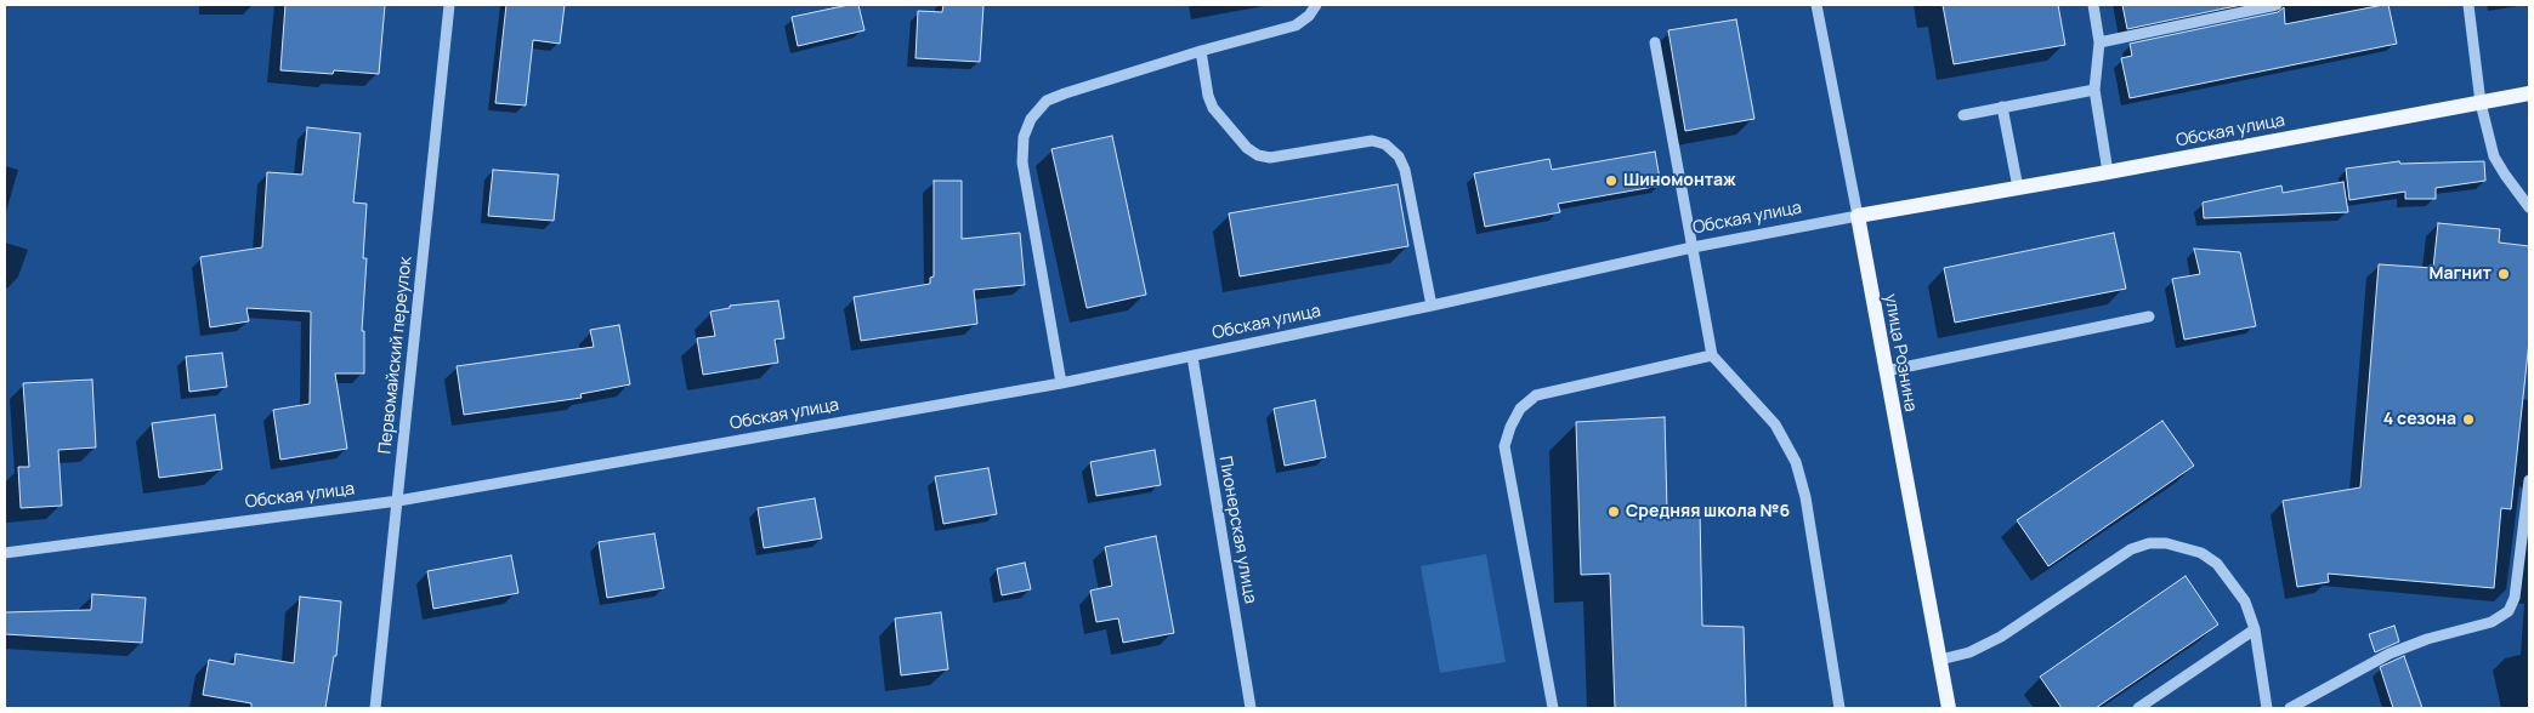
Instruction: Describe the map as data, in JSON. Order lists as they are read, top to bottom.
{
  "streets": {
    "main road": ["Обская улица", "улица Рознина"],
    "street": ["Первомайский переулок", "Пионерская улица"]
  },
  "crossings": [
    ["Обская улица", "улица Рознина"],
    ["Обская улица", "Первомайский переулок"],
    ["Обская улица", "Пионерская улица"]
  ],
  "places": [
    "Шиномонтаж",
    "Магнит",
    "4 сезона",
    "Средняя школа №6"
  ]
}
